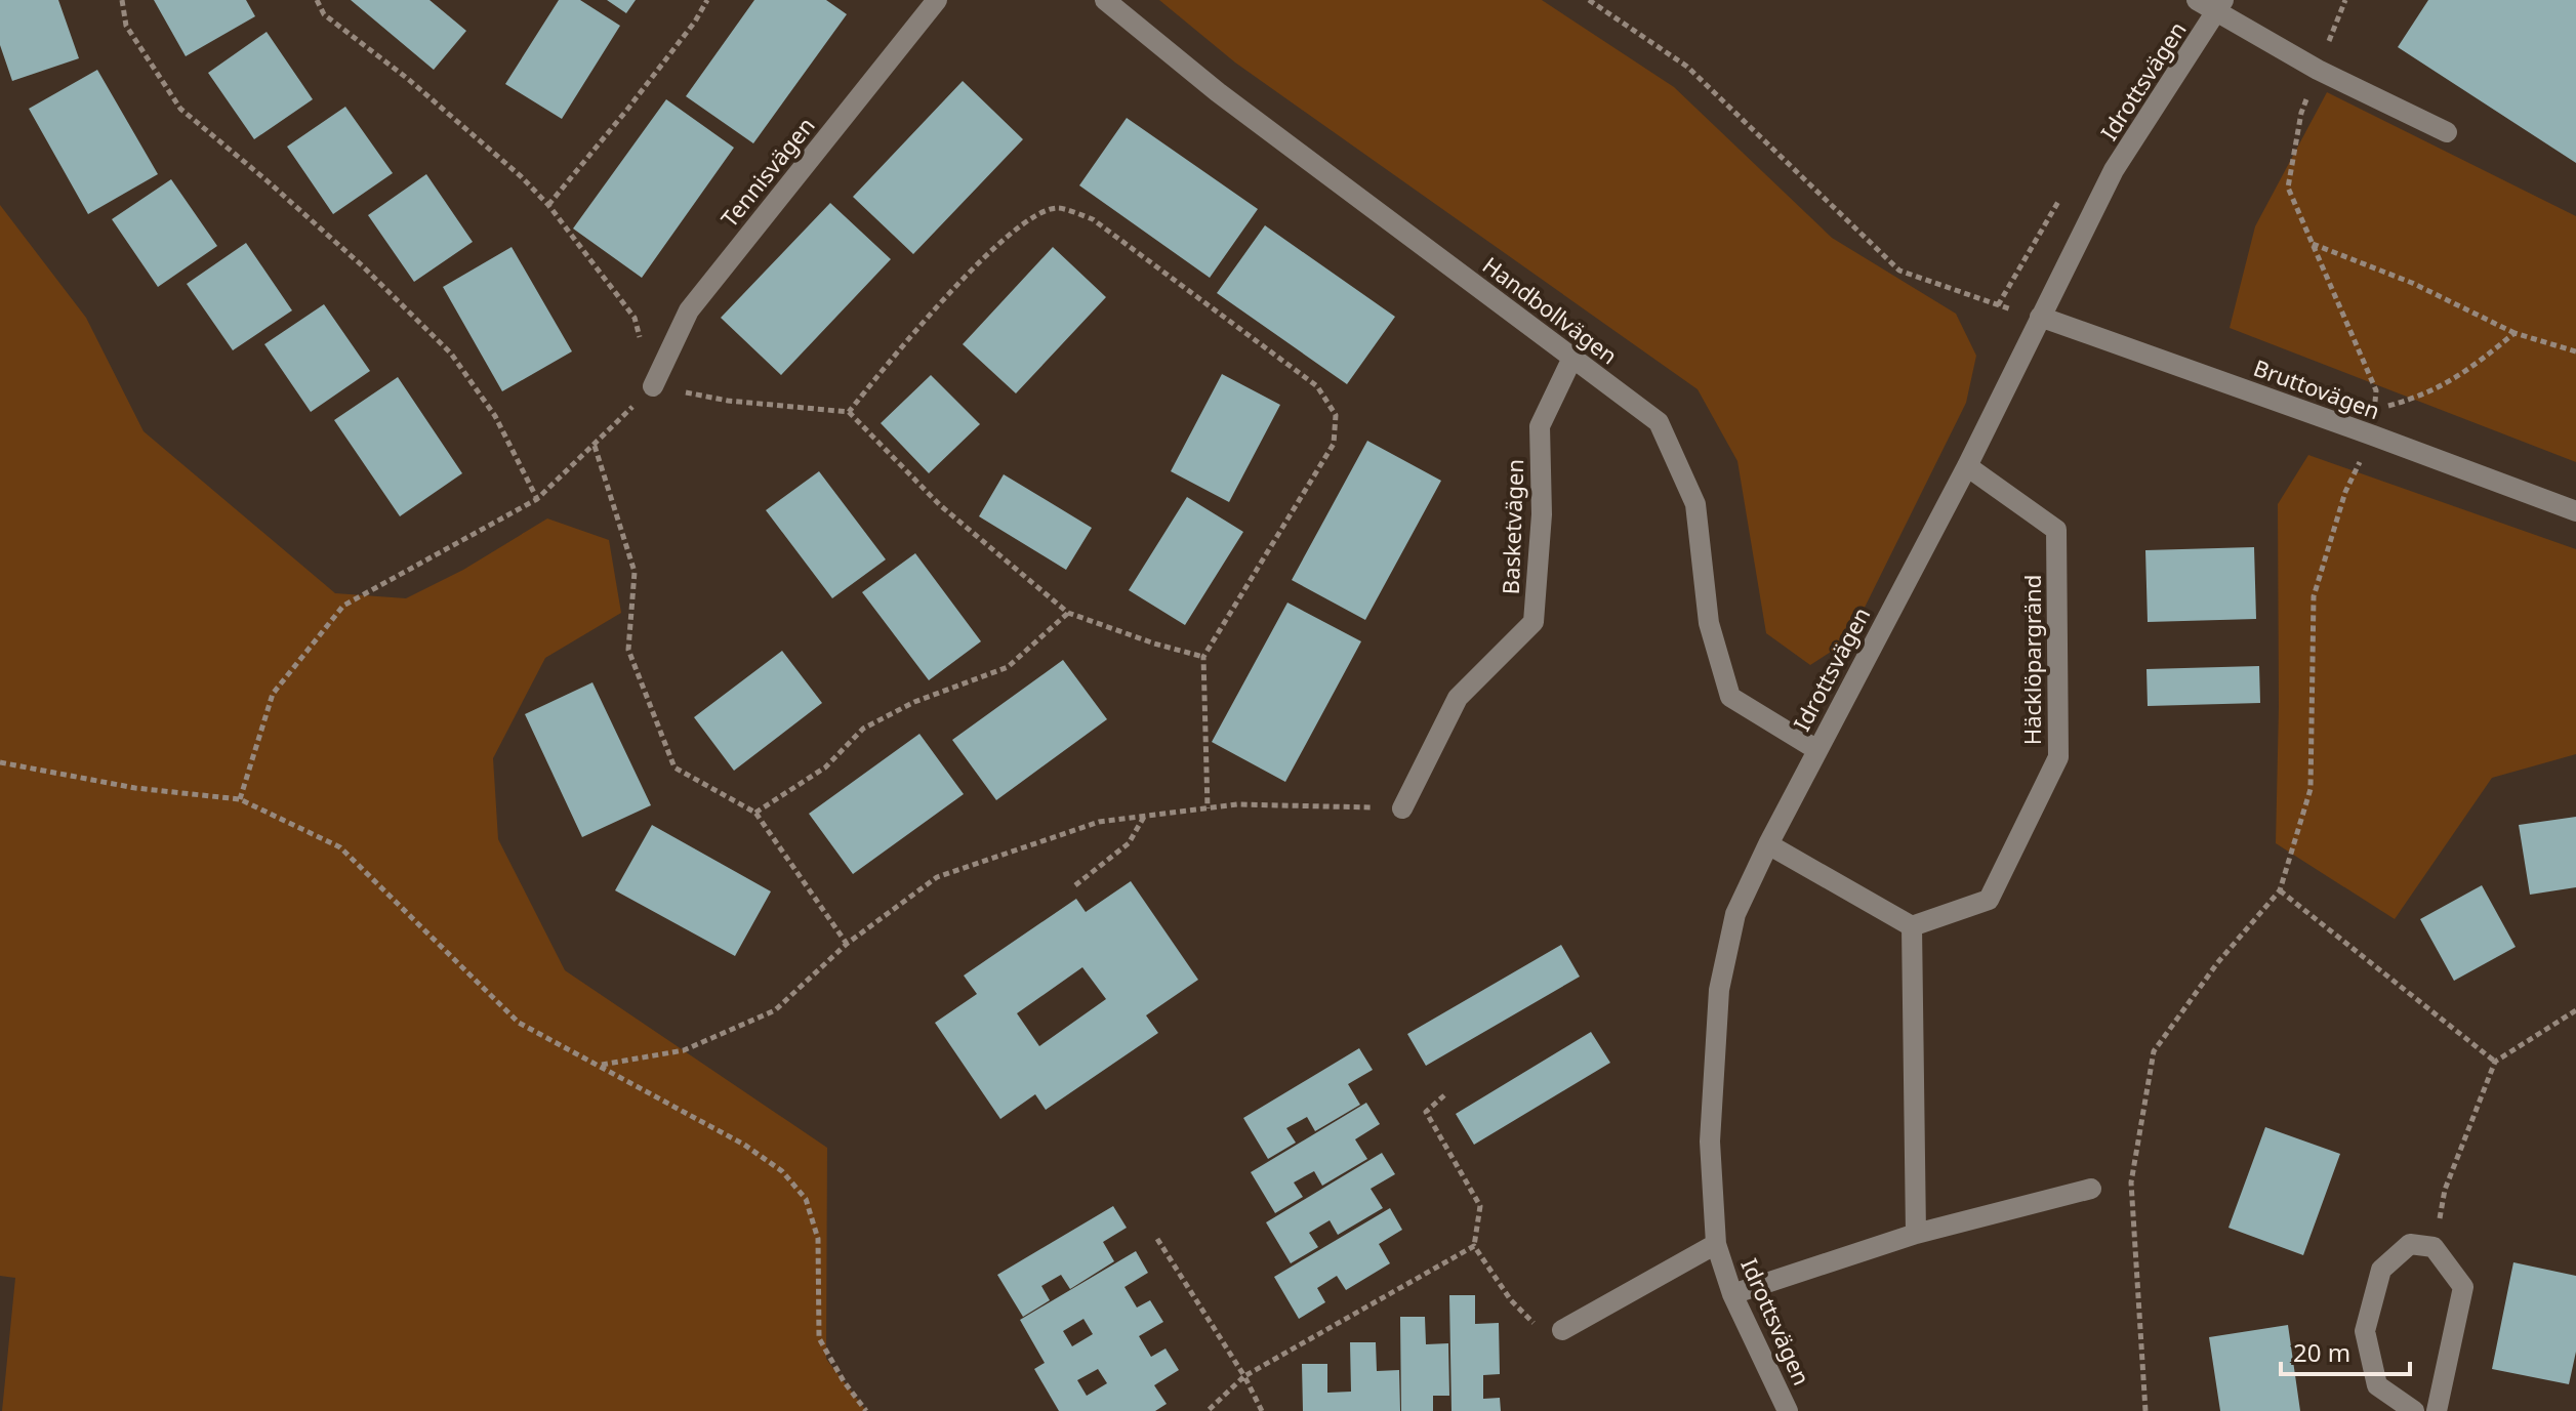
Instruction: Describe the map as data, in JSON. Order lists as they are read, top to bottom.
{
  "streets": {
    "street": [
      "Idrottsvägen",
      "Tennisvägen",
      "Handbollvägen",
      "Bruttovägen",
      "Basketvägen",
      "Häcklöpargränd"
    ]
  },
  "crossings": [
    ["Idrottsvägen", "Handbollvägen"],
    ["Idrottsvägen", "Bruttovägen"],
    ["Idrottsvägen", "Häcklöpargränd"],
    ["Handbollvägen", "Basketvägen"]
  ],
  "scale_bar": "20 m"
}
